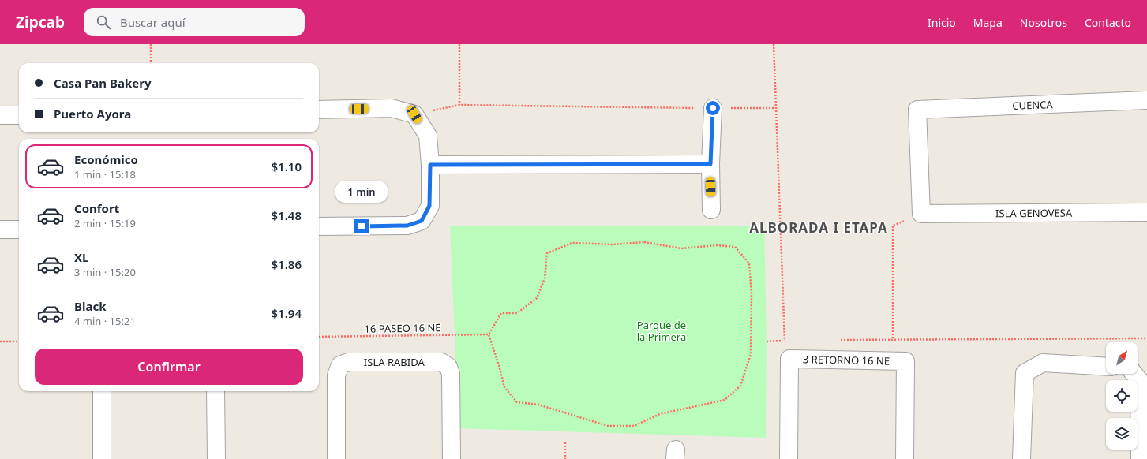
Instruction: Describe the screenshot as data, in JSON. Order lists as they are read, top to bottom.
{
  "streets": {
    "street": [
      "CUENCA",
      "ISLA GENOVESA",
      "3 RETORNO 16 NE",
      "ISLA RABIDA"
    ],
    "path": ["16 PASEO 16 NE"]
  },
  "crossings": [
    ["CUENCA", "ISLA GENOVESA"]
  ],
  "districts": ["ALBORADA I ETAPA"],
  "parks": ["Parque de la Primera"],
  "north": "top right",
  "page": {
    "header": "Zipcab",
    "search": "Buscar aquí",
    "nav": [
      "Inicio",
      "Mapa",
      "Nosotros",
      "Contacto"
    ],
    "banner": ["Casa Pan Bakery", "Puerto Ayora"],
    "list": [
      {
        "name": "Económico",
        "note": "1 min · 15:18",
        "value": "$1.10"
      },
      {
        "name": "Confort",
        "note": "2 min · 15:19",
        "value": "$1.48"
      },
      {
        "name": "XL",
        "note": "3 min · 15:20",
        "value": "$1.86"
      },
      {
        "name": "Black",
        "note": "4 min · 15:21",
        "value": "$1.94"
      }
    ],
    "bubble": "1 min",
    "buttons": "Confirmar"
  }
}
